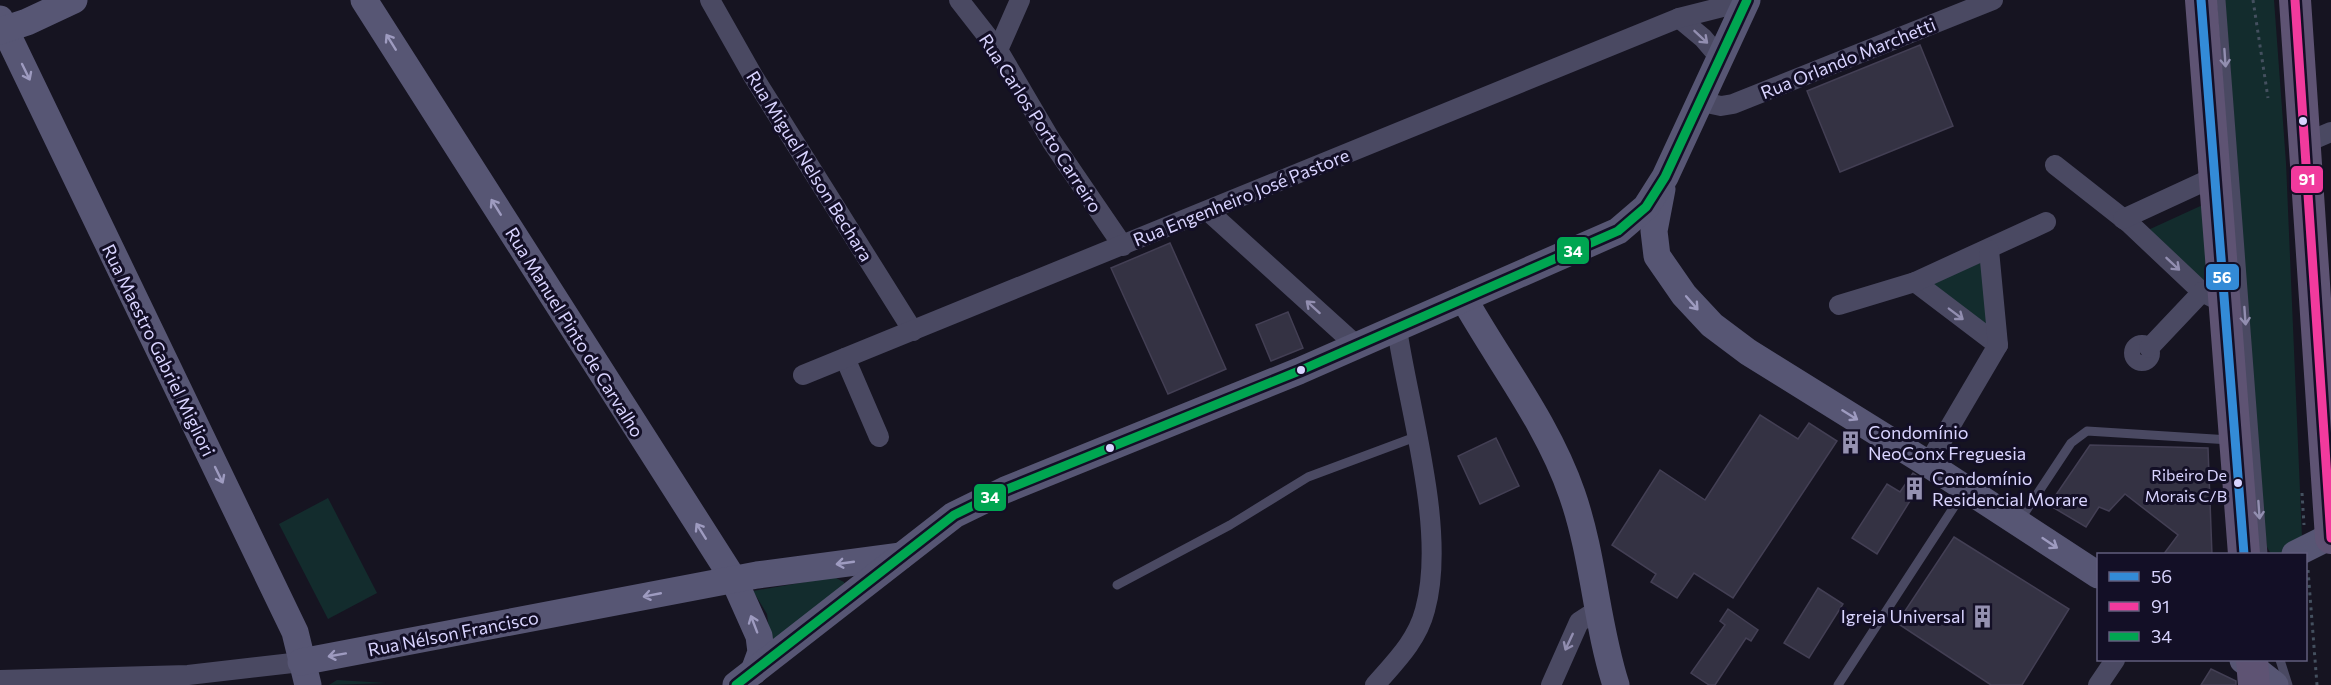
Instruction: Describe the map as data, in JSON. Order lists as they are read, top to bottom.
{
  "streets": {
    "main road": ["Rua Manuel Pinto de Carvalho", "Rua Maestro Gabriel Migliori", "Rua Nélson Francisco"],
    "street": [
      "Rua Orlando Marchetti",
      "Rua Carlos Porto Carreiro",
      "Rua Miguel Nelson Bechara",
      "Rua Engenheiro José Pastore"
    ]
  },
  "crossings": [
    ["Rua Carlos Porto Carreiro", "Rua Engenheiro José Pastore"],
    ["Rua Miguel Nelson Bechara", "Rua Engenheiro José Pastore"],
    ["Rua Manuel Pinto de Carvalho", "Rua Nélson Francisco"],
    ["Rua Maestro Gabriel Migliori", "Rua Nélson Francisco"]
  ],
  "one_way": ["Rua Manuel Pinto de Carvalho", "Rua Maestro Gabriel Migliori", "Rua Nélson Francisco"],
  "places": {
    "building": ["Condomínio NeoConx Freguesia", "Condomínio Residencial Morare", "Igreja Universal"],
    "other": ["Ribeiro De Morais C/B"]
  },
  "lines": ["transit line 56", "transit line 91", "transit line 34"],
  "legend": ["56", "91", "34"]
}
